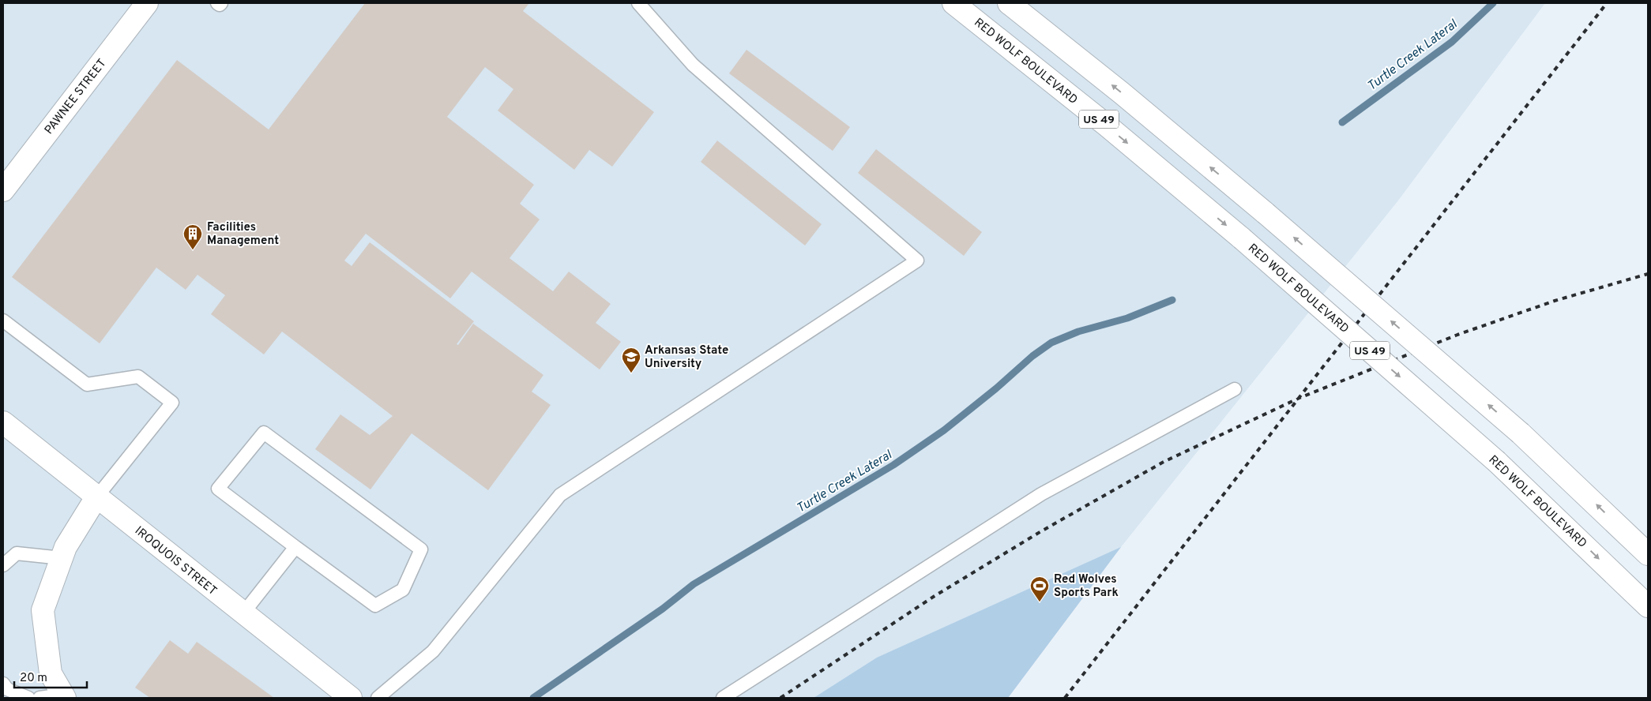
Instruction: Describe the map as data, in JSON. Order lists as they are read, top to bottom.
{
  "streets": {
    "main road": [
      "RED WOLF BOULEVARD",
      "PAWNEE STREET",
      "US 49",
      "IROQUOIS STREET"
    ]
  },
  "water": ["Turtle Creek Lateral"],
  "places": {
    "building": ["Facilities Management"],
    "school or university": ["Arkansas State University"],
    "sports": ["Red Wolves Sports Park"]
  },
  "scale_bar": "20 m"
}
